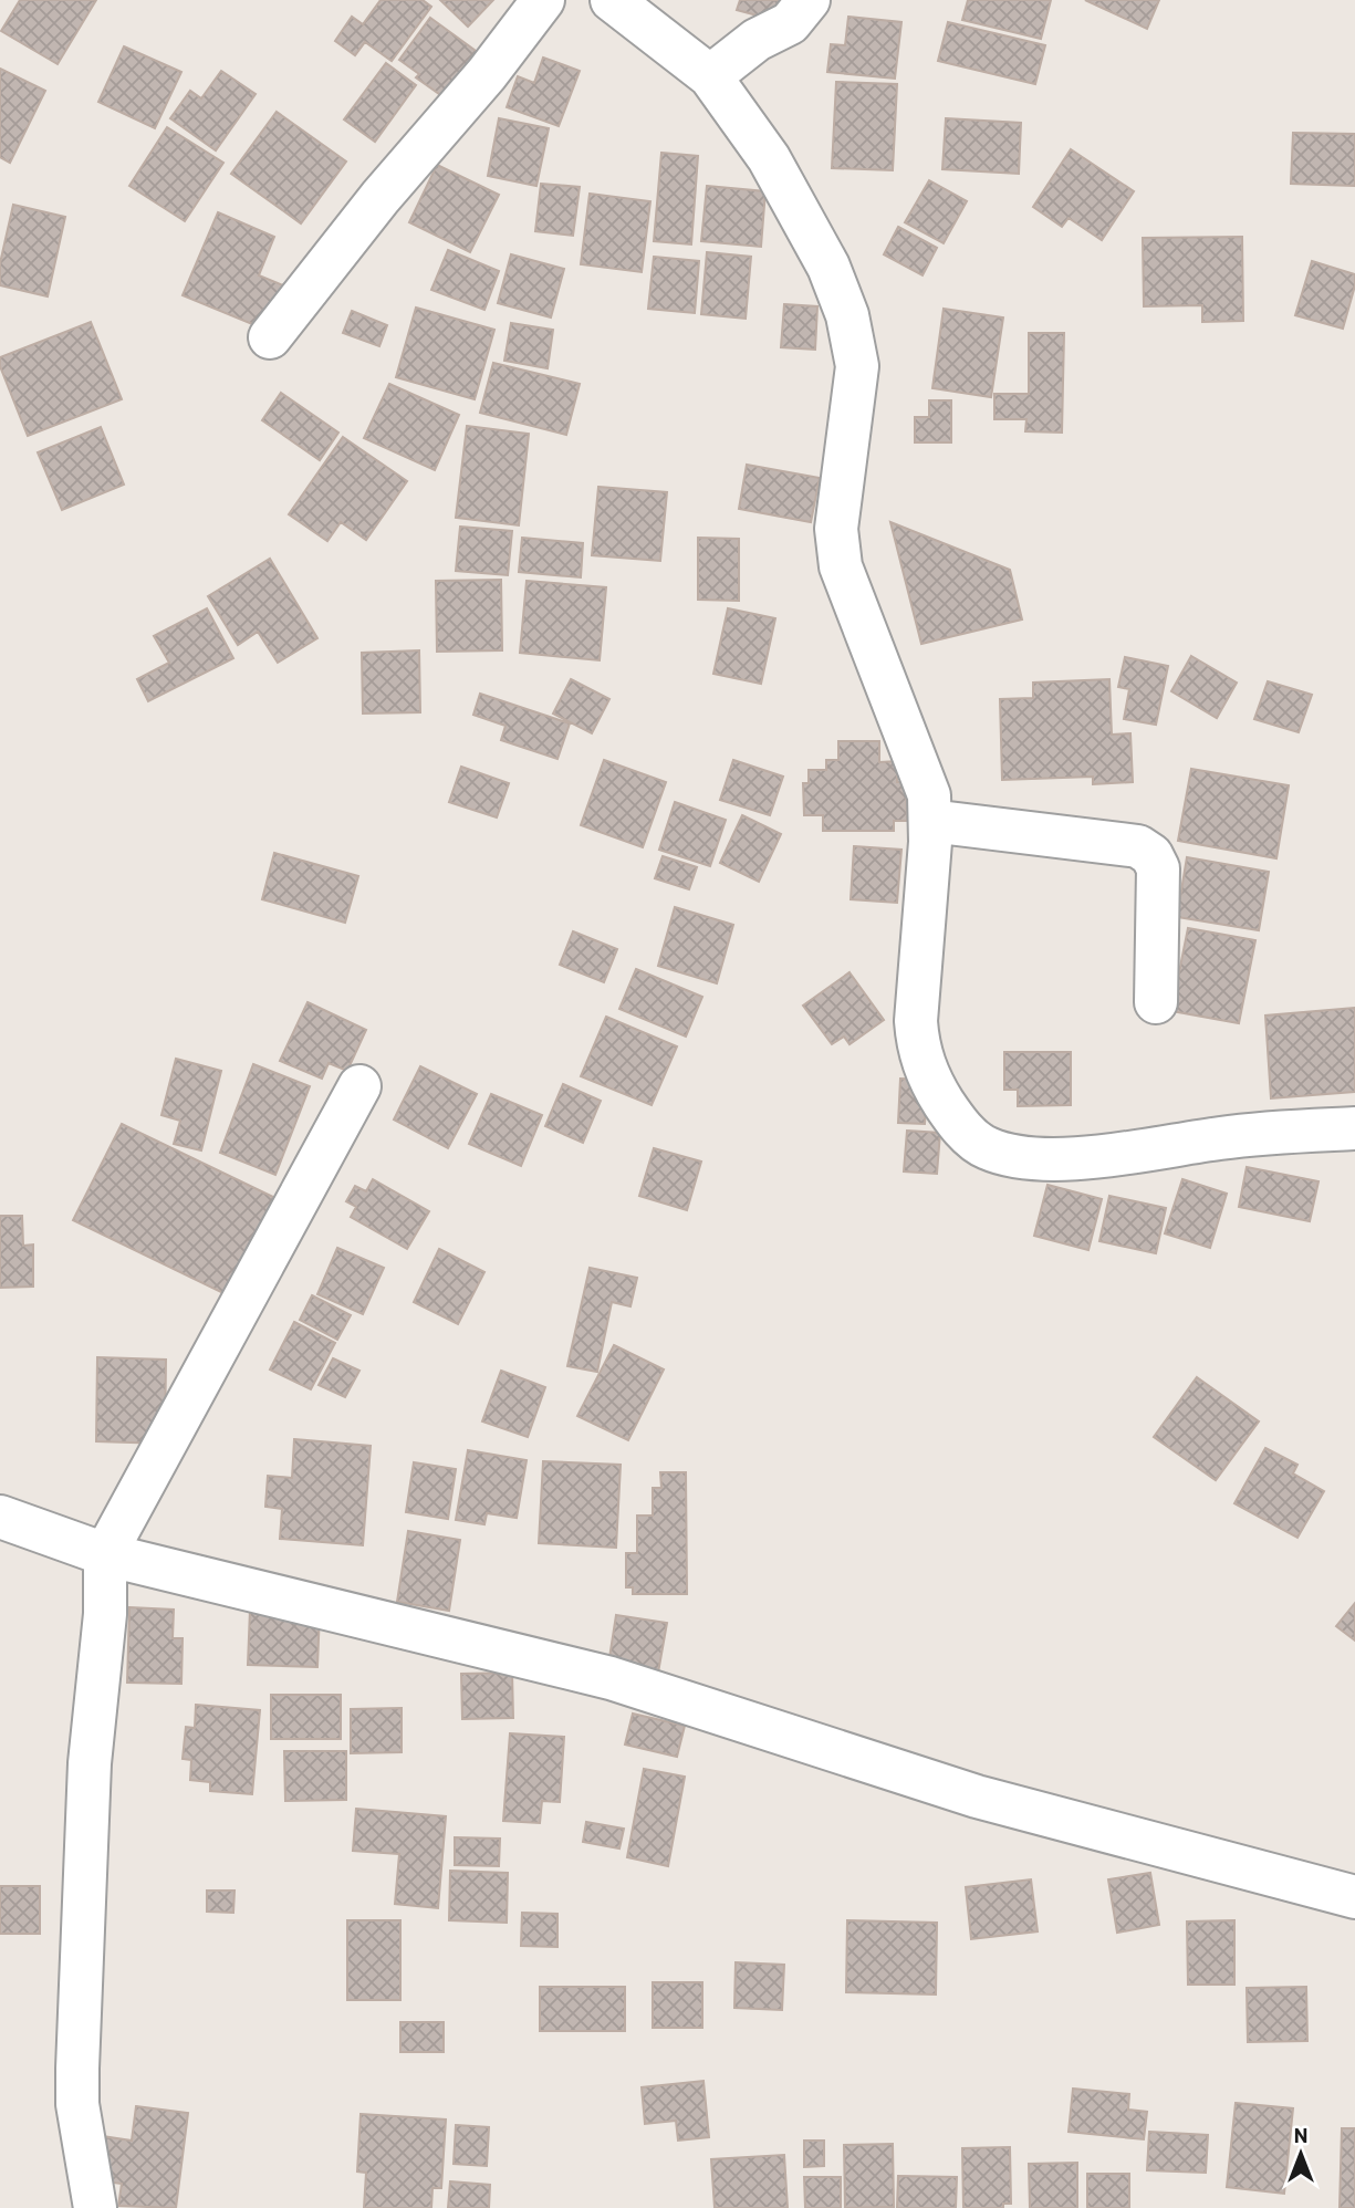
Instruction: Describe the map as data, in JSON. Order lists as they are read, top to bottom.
{
  "north": "top"
}
